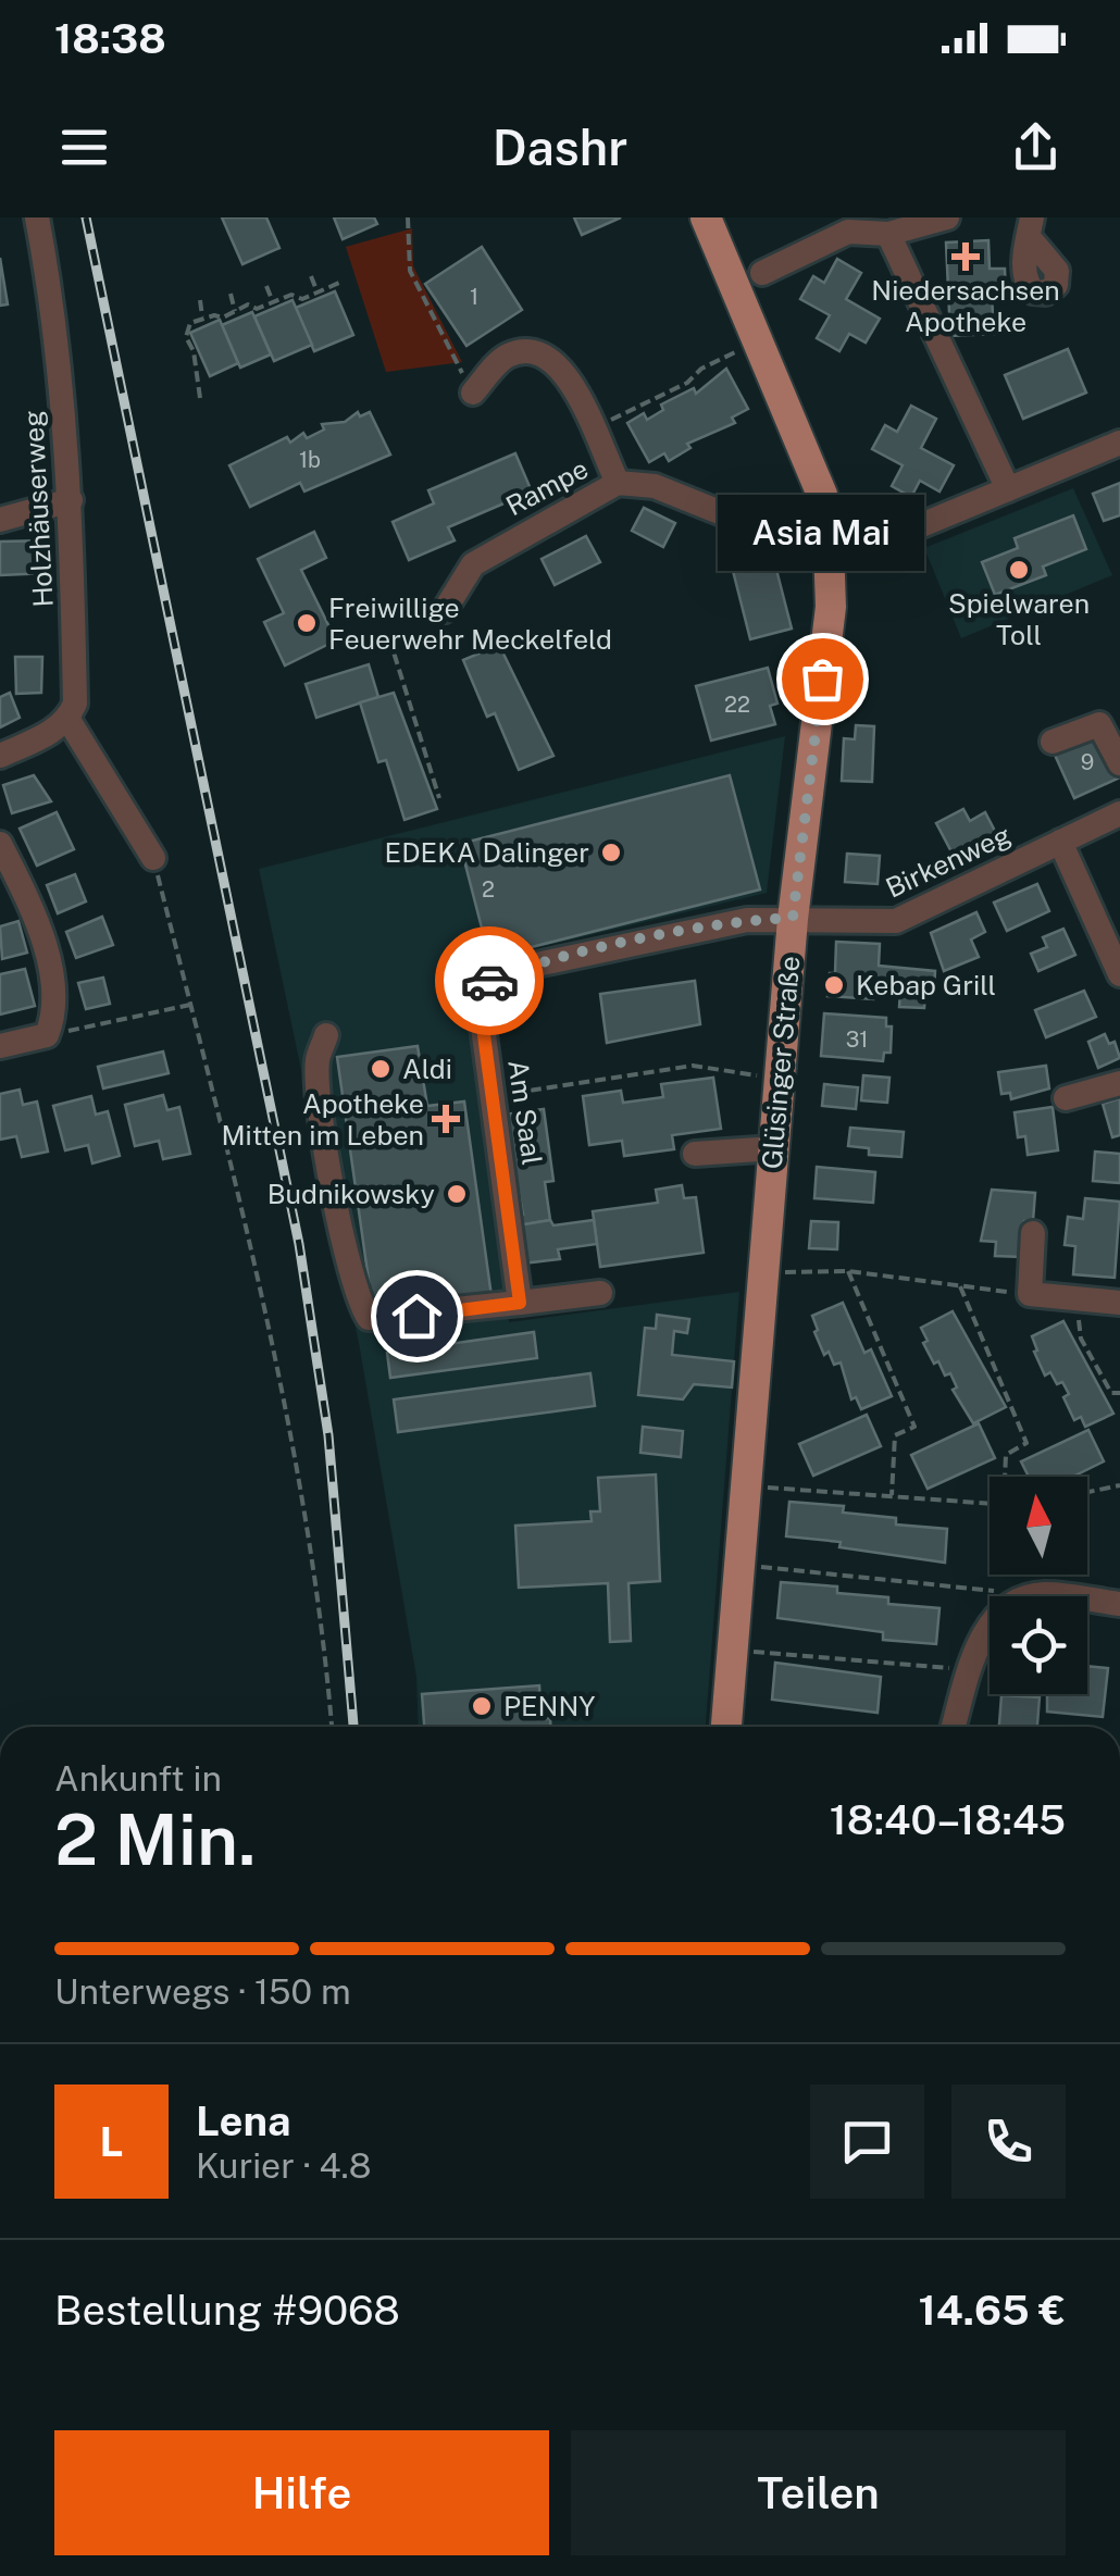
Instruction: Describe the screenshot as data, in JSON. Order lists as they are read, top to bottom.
{
  "streets": {
    "main road": ["Glüsinger Straße"],
    "street": [
      "Rampe",
      "Holzhäuserweg",
      "Birkenweg",
      "Am Saal"
    ]
  },
  "crossings": [
    ["Rampe", "Glüsinger Straße"],
    ["Birkenweg", "Glüsinger Straße"],
    ["Birkenweg", "Am Saal"],
    ["Glüsinger Straße", "Am Saal"]
  ],
  "places": {
    "health": ["Niedersachsen Apotheke", "Apotheke Mitten im Leben"],
    "other": [
      "Spielwaren Toll",
      "Freiwillige Feuerwehr Meckelfeld",
      "Asia Mai",
      "EDEKA Dalinger",
      "Kebap Grill",
      "Aldi",
      "Budnikowsky",
      "PENNY"
    ]
  },
  "house_numbers": [
    "1",
    "1b",
    "22",
    "9",
    "2",
    "31"
  ],
  "north": "top",
  "page": {
    "status": "18:38",
    "header": "Dashr",
    "bubble": "Asia Mai",
    "heading": ["2 Min.", "Ankunft in", "18:40–18:45"],
    "panel": [
      "Lena",
      "Kurier · 4.8",
      "Bestellung #9068",
      "14.65 €"
    ],
    "bar": "Unterwegs · 150 m",
    "round": "L",
    "buttons": ["Hilfe", "Teilen"]
  }
}
